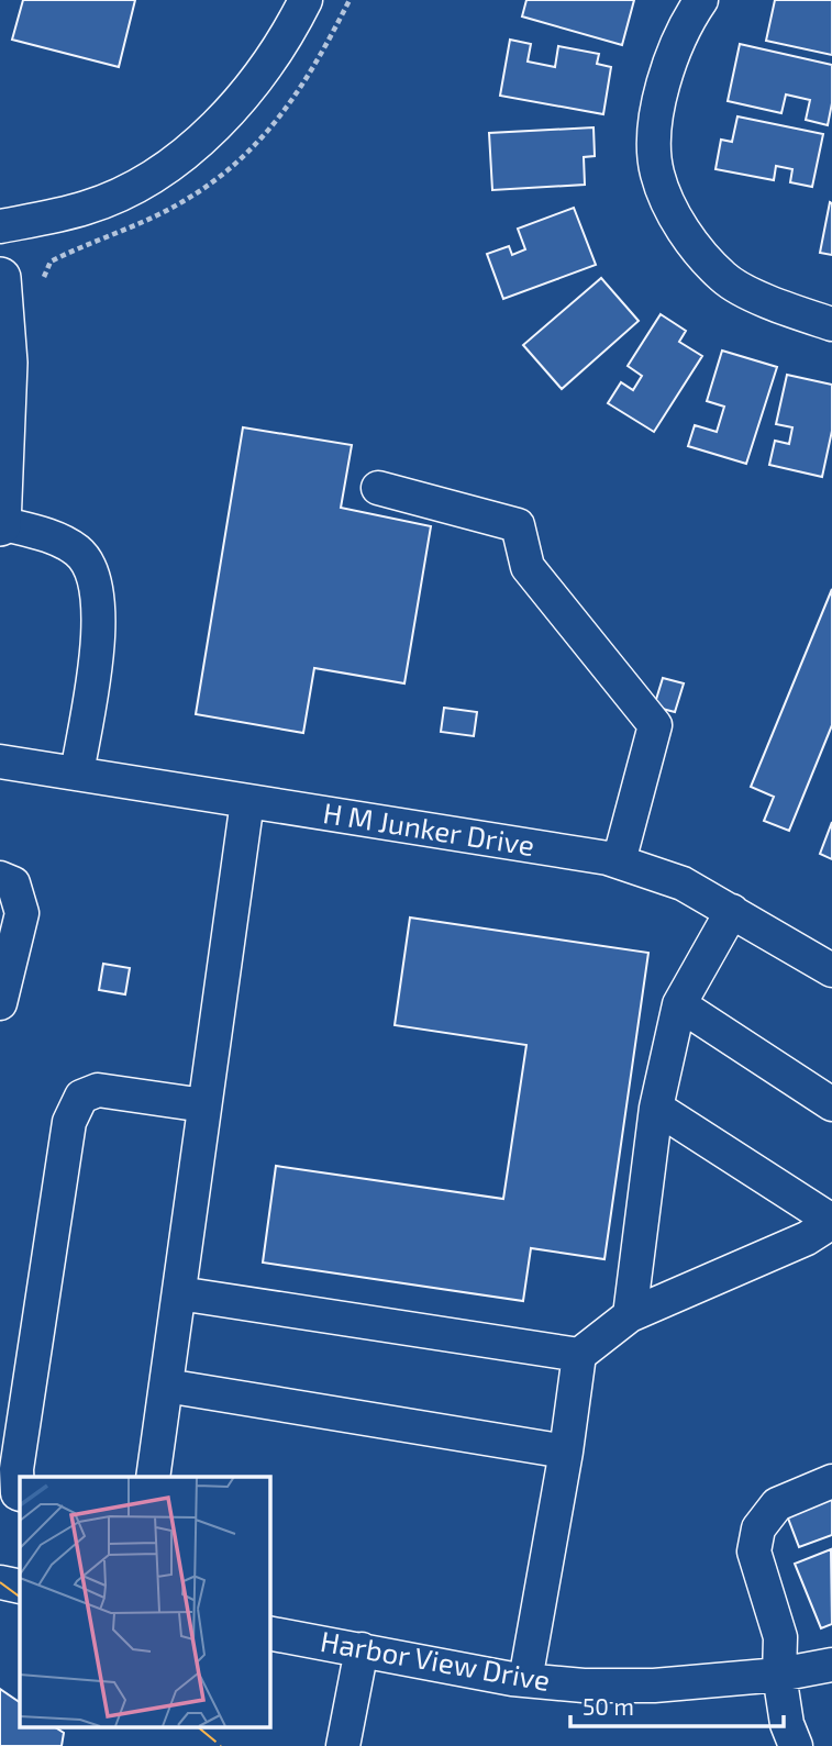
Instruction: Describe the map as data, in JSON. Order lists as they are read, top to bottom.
{
  "streets": {
    "street": ["H M Junker Drive", "Harbor View Drive"]
  },
  "scale_bar": "50 m"
}
